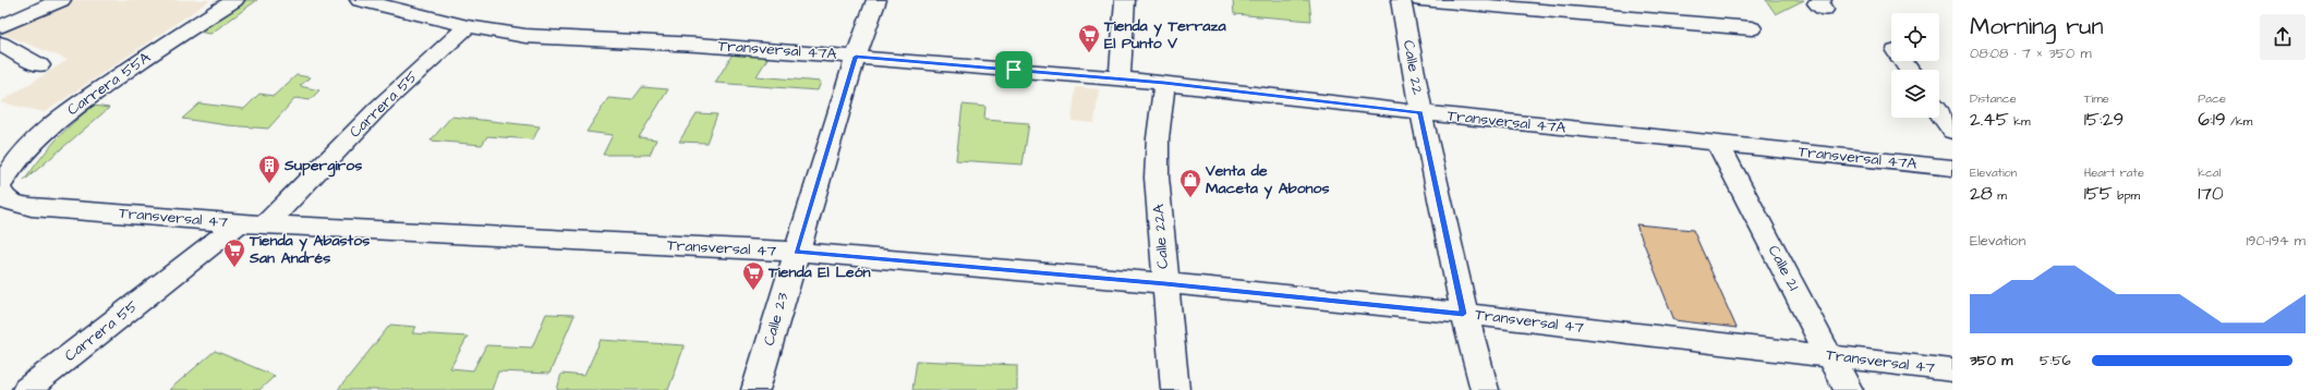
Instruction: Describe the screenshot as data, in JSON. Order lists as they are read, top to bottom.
{
  "streets": {
    "street": [
      "Transversal 47A",
      "Calle 22",
      "Carrera 55A",
      "Carrera 55",
      "Transversal 47",
      "Calle 22A",
      "Calle 21",
      "Calle 23"
    ]
  },
  "crossings": [
    ["Transversal 47A", "Calle 22"],
    ["Transversal 47A", "Carrera 55"],
    ["Transversal 47A", "Calle 22A"],
    ["Transversal 47A", "Calle 21"],
    ["Transversal 47A", "Calle 23"],
    ["Calle 22", "Transversal 47"],
    ["Carrera 55A", "Transversal 47"],
    ["Carrera 55", "Transversal 47"],
    ["Transversal 47", "Calle 22A"],
    ["Transversal 47", "Calle 21"],
    ["Transversal 47", "Calle 23"]
  ],
  "places": {
    "supermarket": ["Tienda y Terraza El Punto V", "Tienda y Abastos San Andrés", "Tienda El León"],
    "building": ["Supergiros"],
    "shop": ["Venta de Maceta y Abonos"]
  },
  "page": {
    "heading": ["Morning run", "08:08 · 7 × 350 m"],
    "stats": [
      ["Distance", "2.45 km"],
      ["Time", "15:29"],
      ["Pace", "6:19 /km"],
      ["Elevation", "28 m"],
      ["Heart rate", "155 bpm"],
      ["kcal", "170"]
    ],
    "chart": ["Elevation", "190–194 m"],
    "list": [
      {
        "name": "350 m",
        "note": "5:56"
      }
    ]
  }
}
